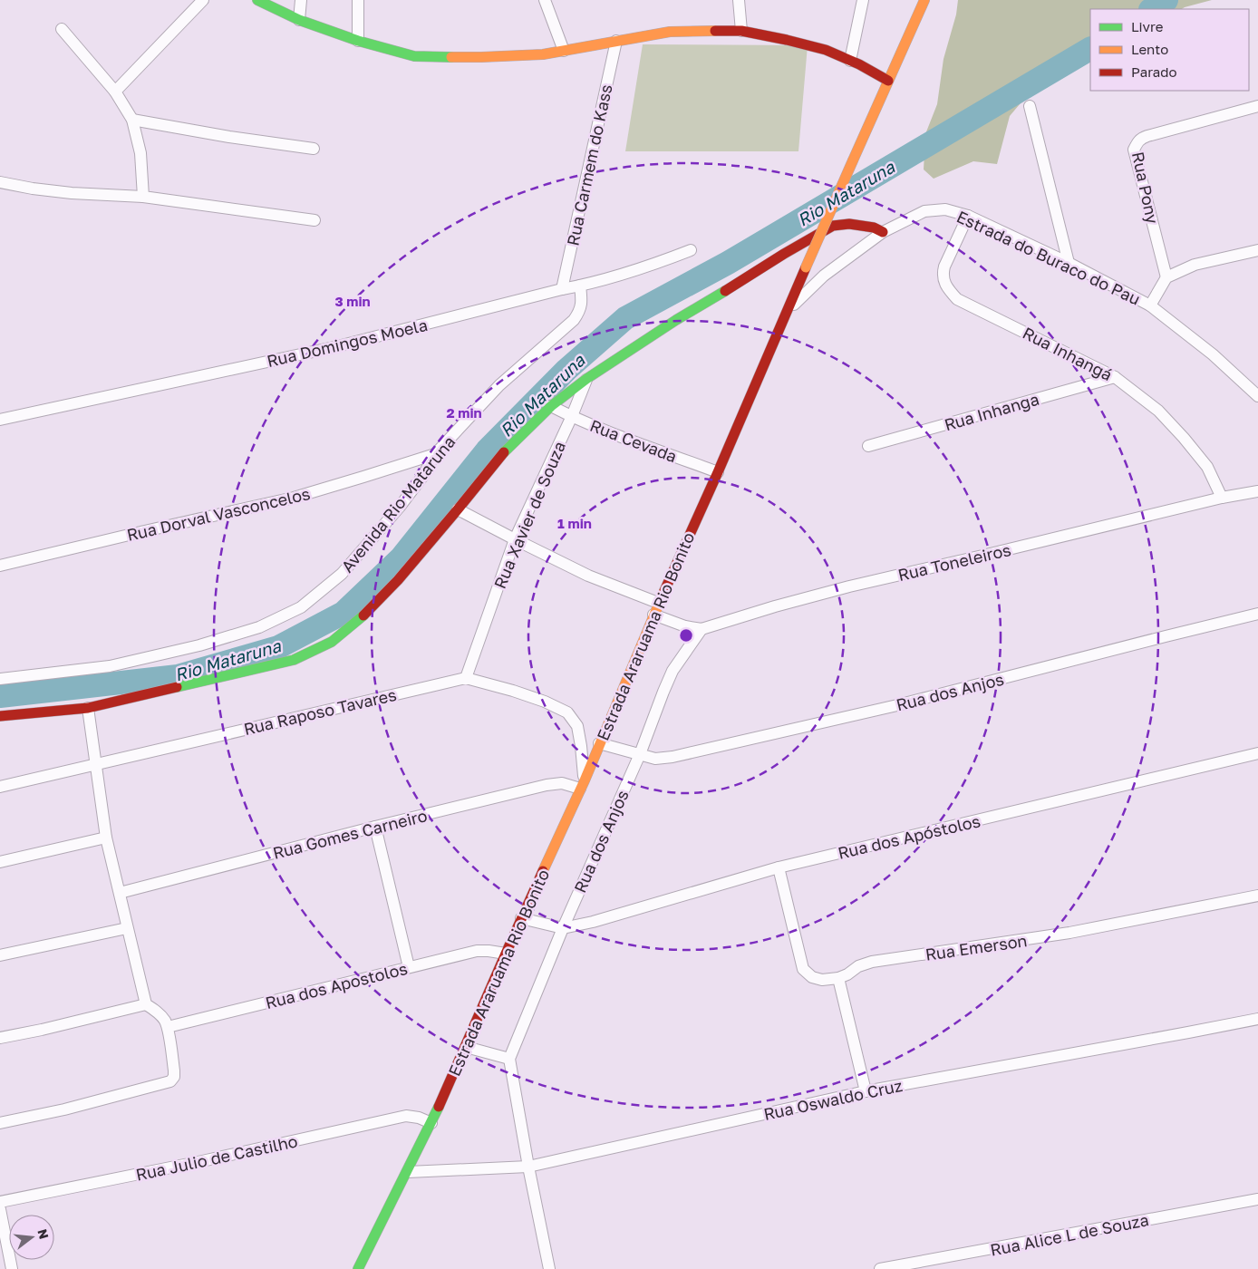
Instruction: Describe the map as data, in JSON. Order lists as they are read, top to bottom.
{
  "streets": {
    "street": [
      "Rua Carmem do Kass",
      "Rua Pony",
      "Estrada do Buraco do Pau",
      "Rua Domingos Moela",
      "Rua Inhangá",
      "Rua Inhanga",
      "Rua Cevada",
      "Avenida Rio Mataruna",
      "Rua Dorval Vasconcelos",
      "Rua Xavier de Souza",
      "Rua Toneleiros",
      "Estrada Araruama Rio Bonito",
      "Rua dos Anjos",
      "Rua Raposo Tavares",
      "Rua Gomes Carneiro",
      "Rua dos Apóstolos",
      "Rua Emerson",
      "Rua dos Apostolos",
      "Rua Oswaldo Cruz",
      "Rua Julio de Castilho",
      "Rua Alice L de Souza"
    ]
  },
  "crossings": [
    ["Rua Carmem do Kass", "Rua Domingos Moela"],
    ["Estrada do Buraco do Pau", "Rua Inhangá"],
    ["Estrada do Buraco do Pau", "Estrada Araruama Rio Bonito"],
    ["Rua Domingos Moela", "Avenida Rio Mataruna"],
    ["Rua Inhangá", "Rua Inhanga"],
    ["Rua Inhangá", "Rua Toneleiros"],
    ["Rua Cevada", "Rua Xavier de Souza"],
    ["Rua Cevada", "Estrada Araruama Rio Bonito"],
    ["Avenida Rio Mataruna", "Rua Dorval Vasconcelos"],
    ["Rua Xavier de Souza", "Rua Raposo Tavares"],
    ["Rua Toneleiros", "Estrada Araruama Rio Bonito"],
    ["Estrada Araruama Rio Bonito", "Rua dos Anjos"],
    ["Estrada Araruama Rio Bonito", "Rua Raposo Tavares"],
    ["Estrada Araruama Rio Bonito", "Rua Gomes Carneiro"],
    ["Estrada Araruama Rio Bonito", "Rua dos Apóstolos"],
    ["Estrada Araruama Rio Bonito", "Rua dos Apostolos"],
    ["Estrada Araruama Rio Bonito", "Rua Oswaldo Cruz"],
    ["Estrada Araruama Rio Bonito", "Rua Julio de Castilho"],
    ["Rua dos Anjos", "Rua dos Apóstolos"],
    ["Rua Raposo Tavares", "Rua Gomes Carneiro"],
    ["Rua dos Apóstolos", "Rua Emerson"]
  ],
  "water": ["Rio Mataruna"],
  "legend": ["Livre", "Lento", "Parado"],
  "north": "right",
  "rings": ["3 min", "2 min", "1 min"]
}
